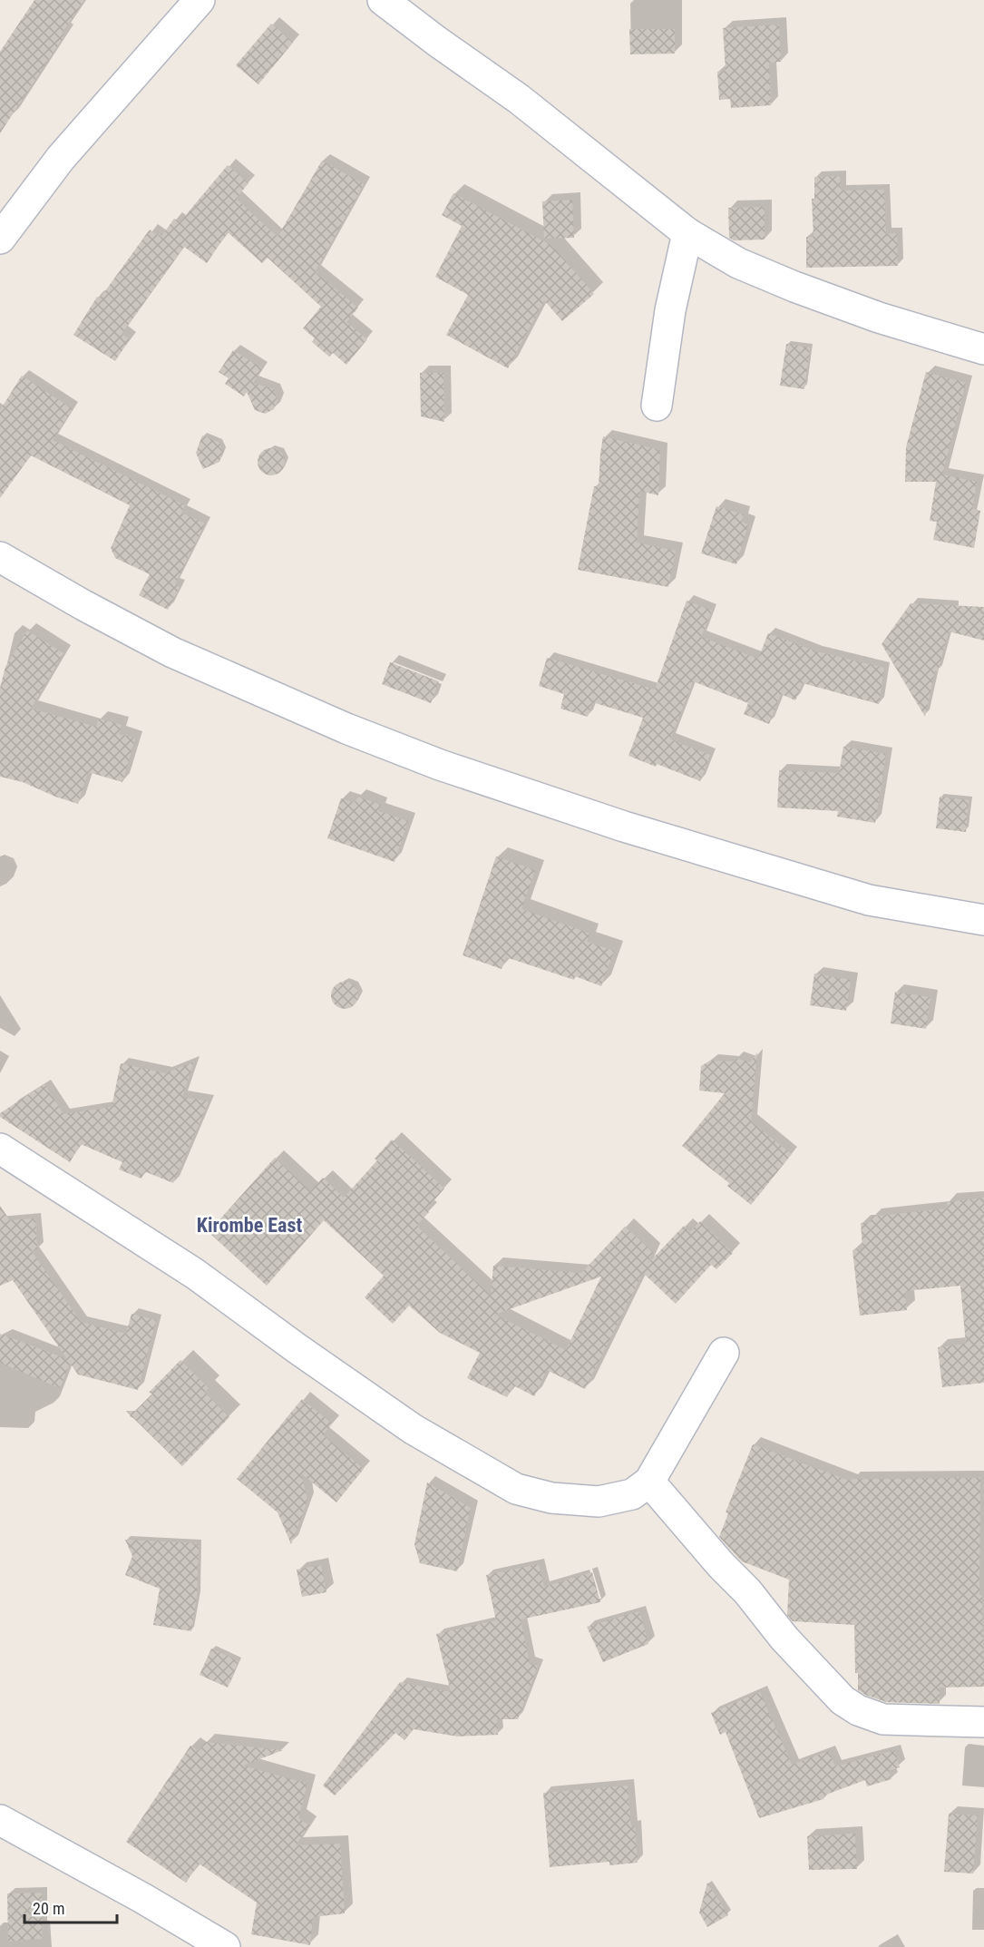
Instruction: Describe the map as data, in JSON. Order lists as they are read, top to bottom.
{
  "districts": ["Kirombe East"],
  "scale_bar": "20 m"
}
